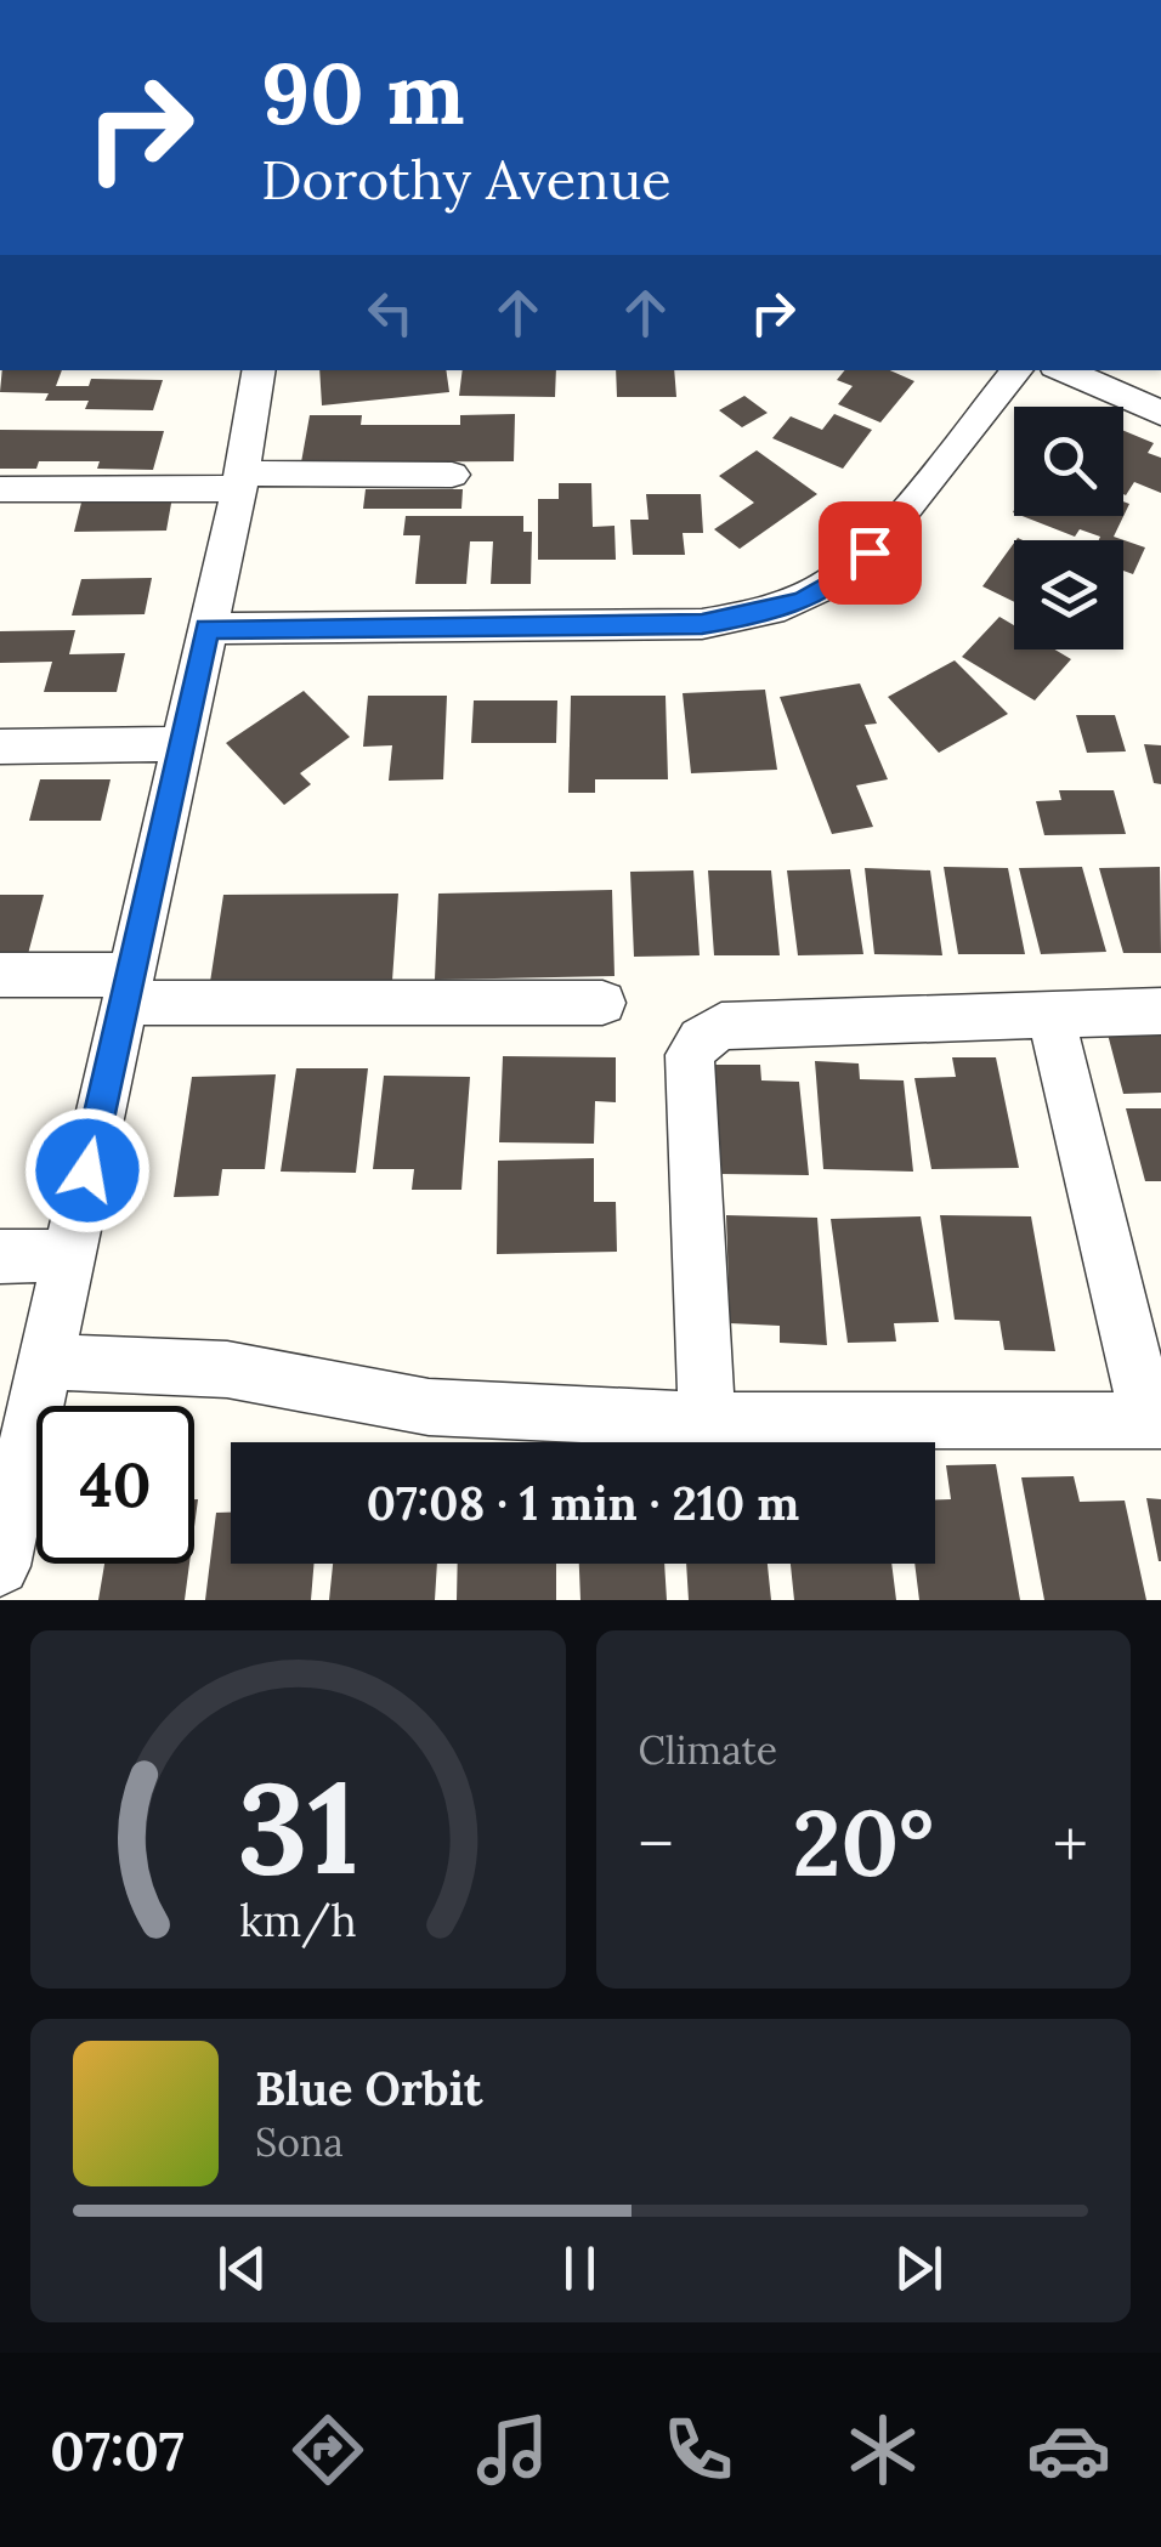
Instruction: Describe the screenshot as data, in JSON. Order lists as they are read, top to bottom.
{
  "page": {
    "turn": ["90 m", "Dorothy Avenue"],
    "limit": "40",
    "trip": "07:08 · 1 min · 210 m",
    "tile": "Climate",
    "heat": ["−", "20°", "+"],
    "song": ["Blue Orbit", "Sona"],
    "tabs": "07:07",
    "gauge": ["31", "km/h"]
  }
}
